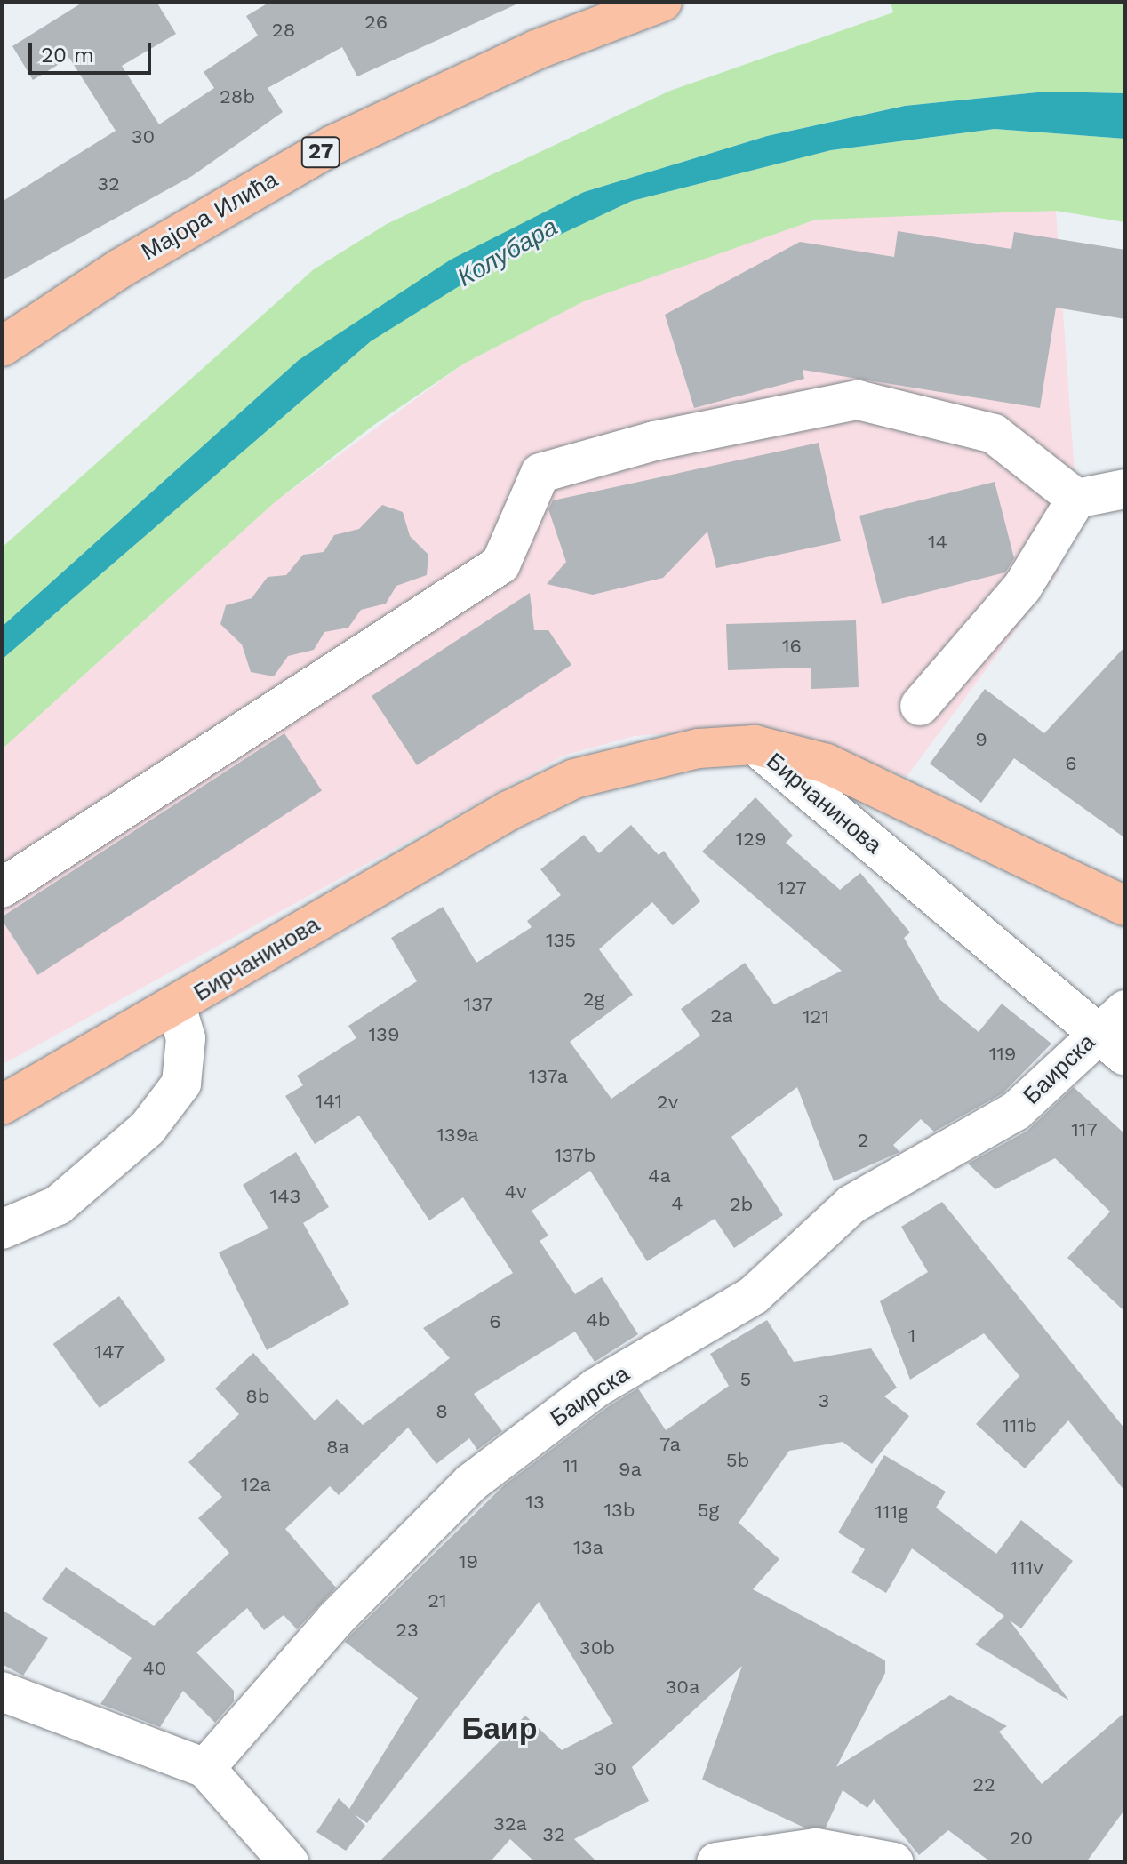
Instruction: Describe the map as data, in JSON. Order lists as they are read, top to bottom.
{
  "streets": {
    "main road": ["27", "Мајора Илића", "Бирчанинова"],
    "street": ["Баирска"]
  },
  "crossings": [
    ["Бирчанинова", "Баирска"]
  ],
  "districts": ["Баир"],
  "water": ["Колубара"],
  "house_numbers": [
    "26",
    "28",
    "28b",
    "30",
    "32",
    "14",
    "16",
    "9",
    "6",
    "129",
    "127",
    "135",
    "2g",
    "137",
    "2a",
    "121",
    "139",
    "119",
    "137a",
    "141",
    "2v",
    "117",
    "139a",
    "2",
    "137b",
    "4a",
    "4v",
    "143",
    "4",
    "2b",
    "4b",
    "6",
    "1",
    "147",
    "5",
    "8b",
    "3",
    "8",
    "111b",
    "7a",
    "8a",
    "5b",
    "11",
    "9a",
    "12a",
    "13",
    "13b",
    "5g",
    "111g",
    "13a",
    "19",
    "111v",
    "21",
    "23",
    "30b",
    "40",
    "30a",
    "30",
    "22",
    "32a",
    "32",
    "20"
  ],
  "scale_bar": "20 m"
}
